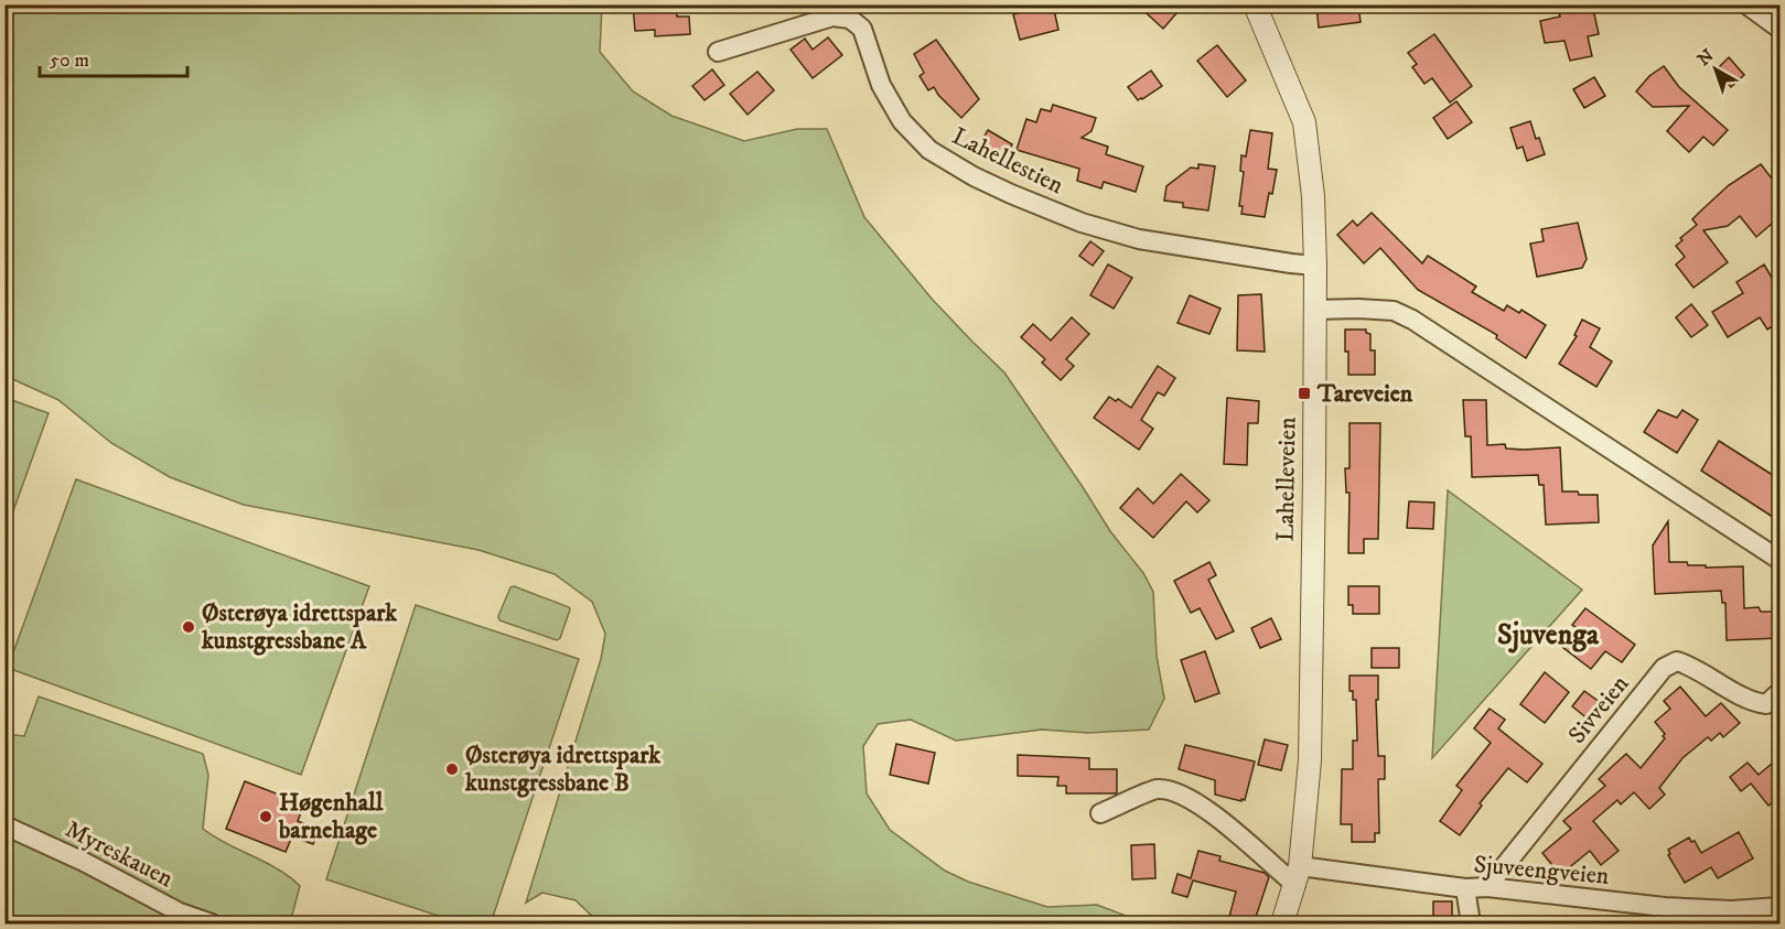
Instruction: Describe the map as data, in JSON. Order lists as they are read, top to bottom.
{
  "streets": {
    "street": [
      "Lahellestien",
      "Lahelleveien",
      "Sivveien",
      "Myreskauen",
      "Sjuveengveien"
    ]
  },
  "crossings": [
    ["Lahellestien", "Lahelleveien"],
    ["Lahelleveien", "Sjuveengveien"],
    ["Sivveien", "Sjuveengveien"]
  ],
  "districts": ["Sjuvenga"],
  "places": {
    "transit": ["Tareveien"],
    "other": ["Østerøya idrettspark kunstgressbane A", "Østerøya idrettspark kunstgressbane B", "Høgenhall barnehage"]
  },
  "scale_bar": "50 m",
  "north": "top left"
}
